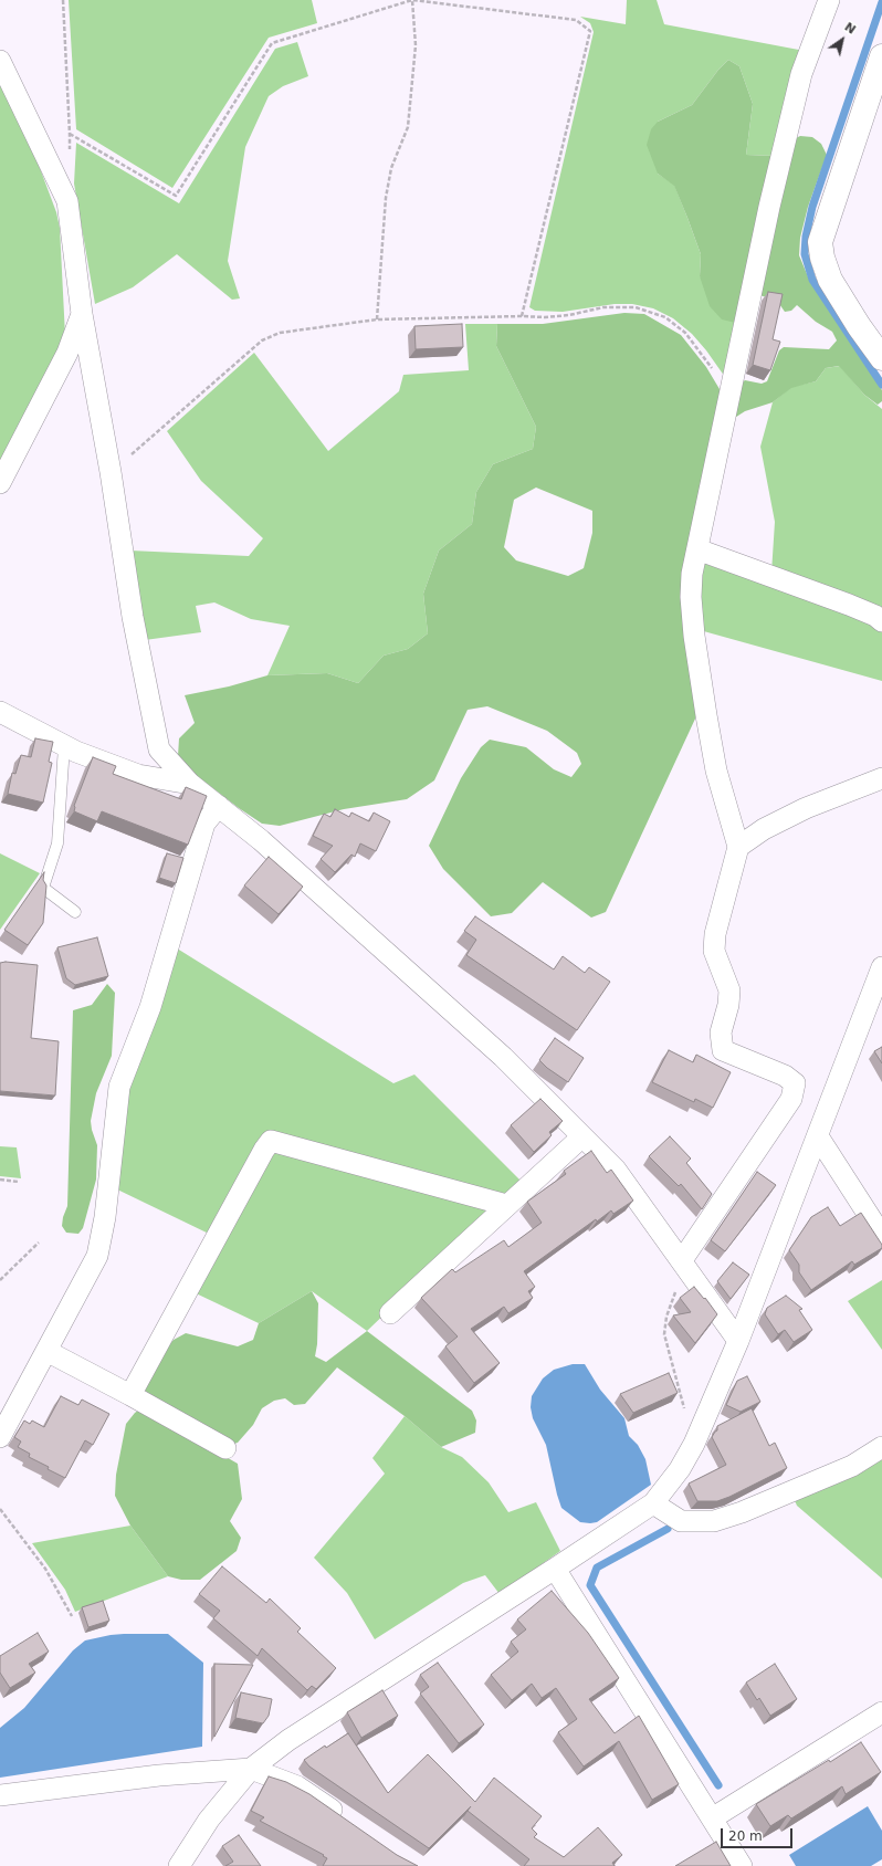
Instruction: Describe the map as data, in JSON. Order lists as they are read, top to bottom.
{
  "scale_bar": "20 m",
  "north": "top right"
}
